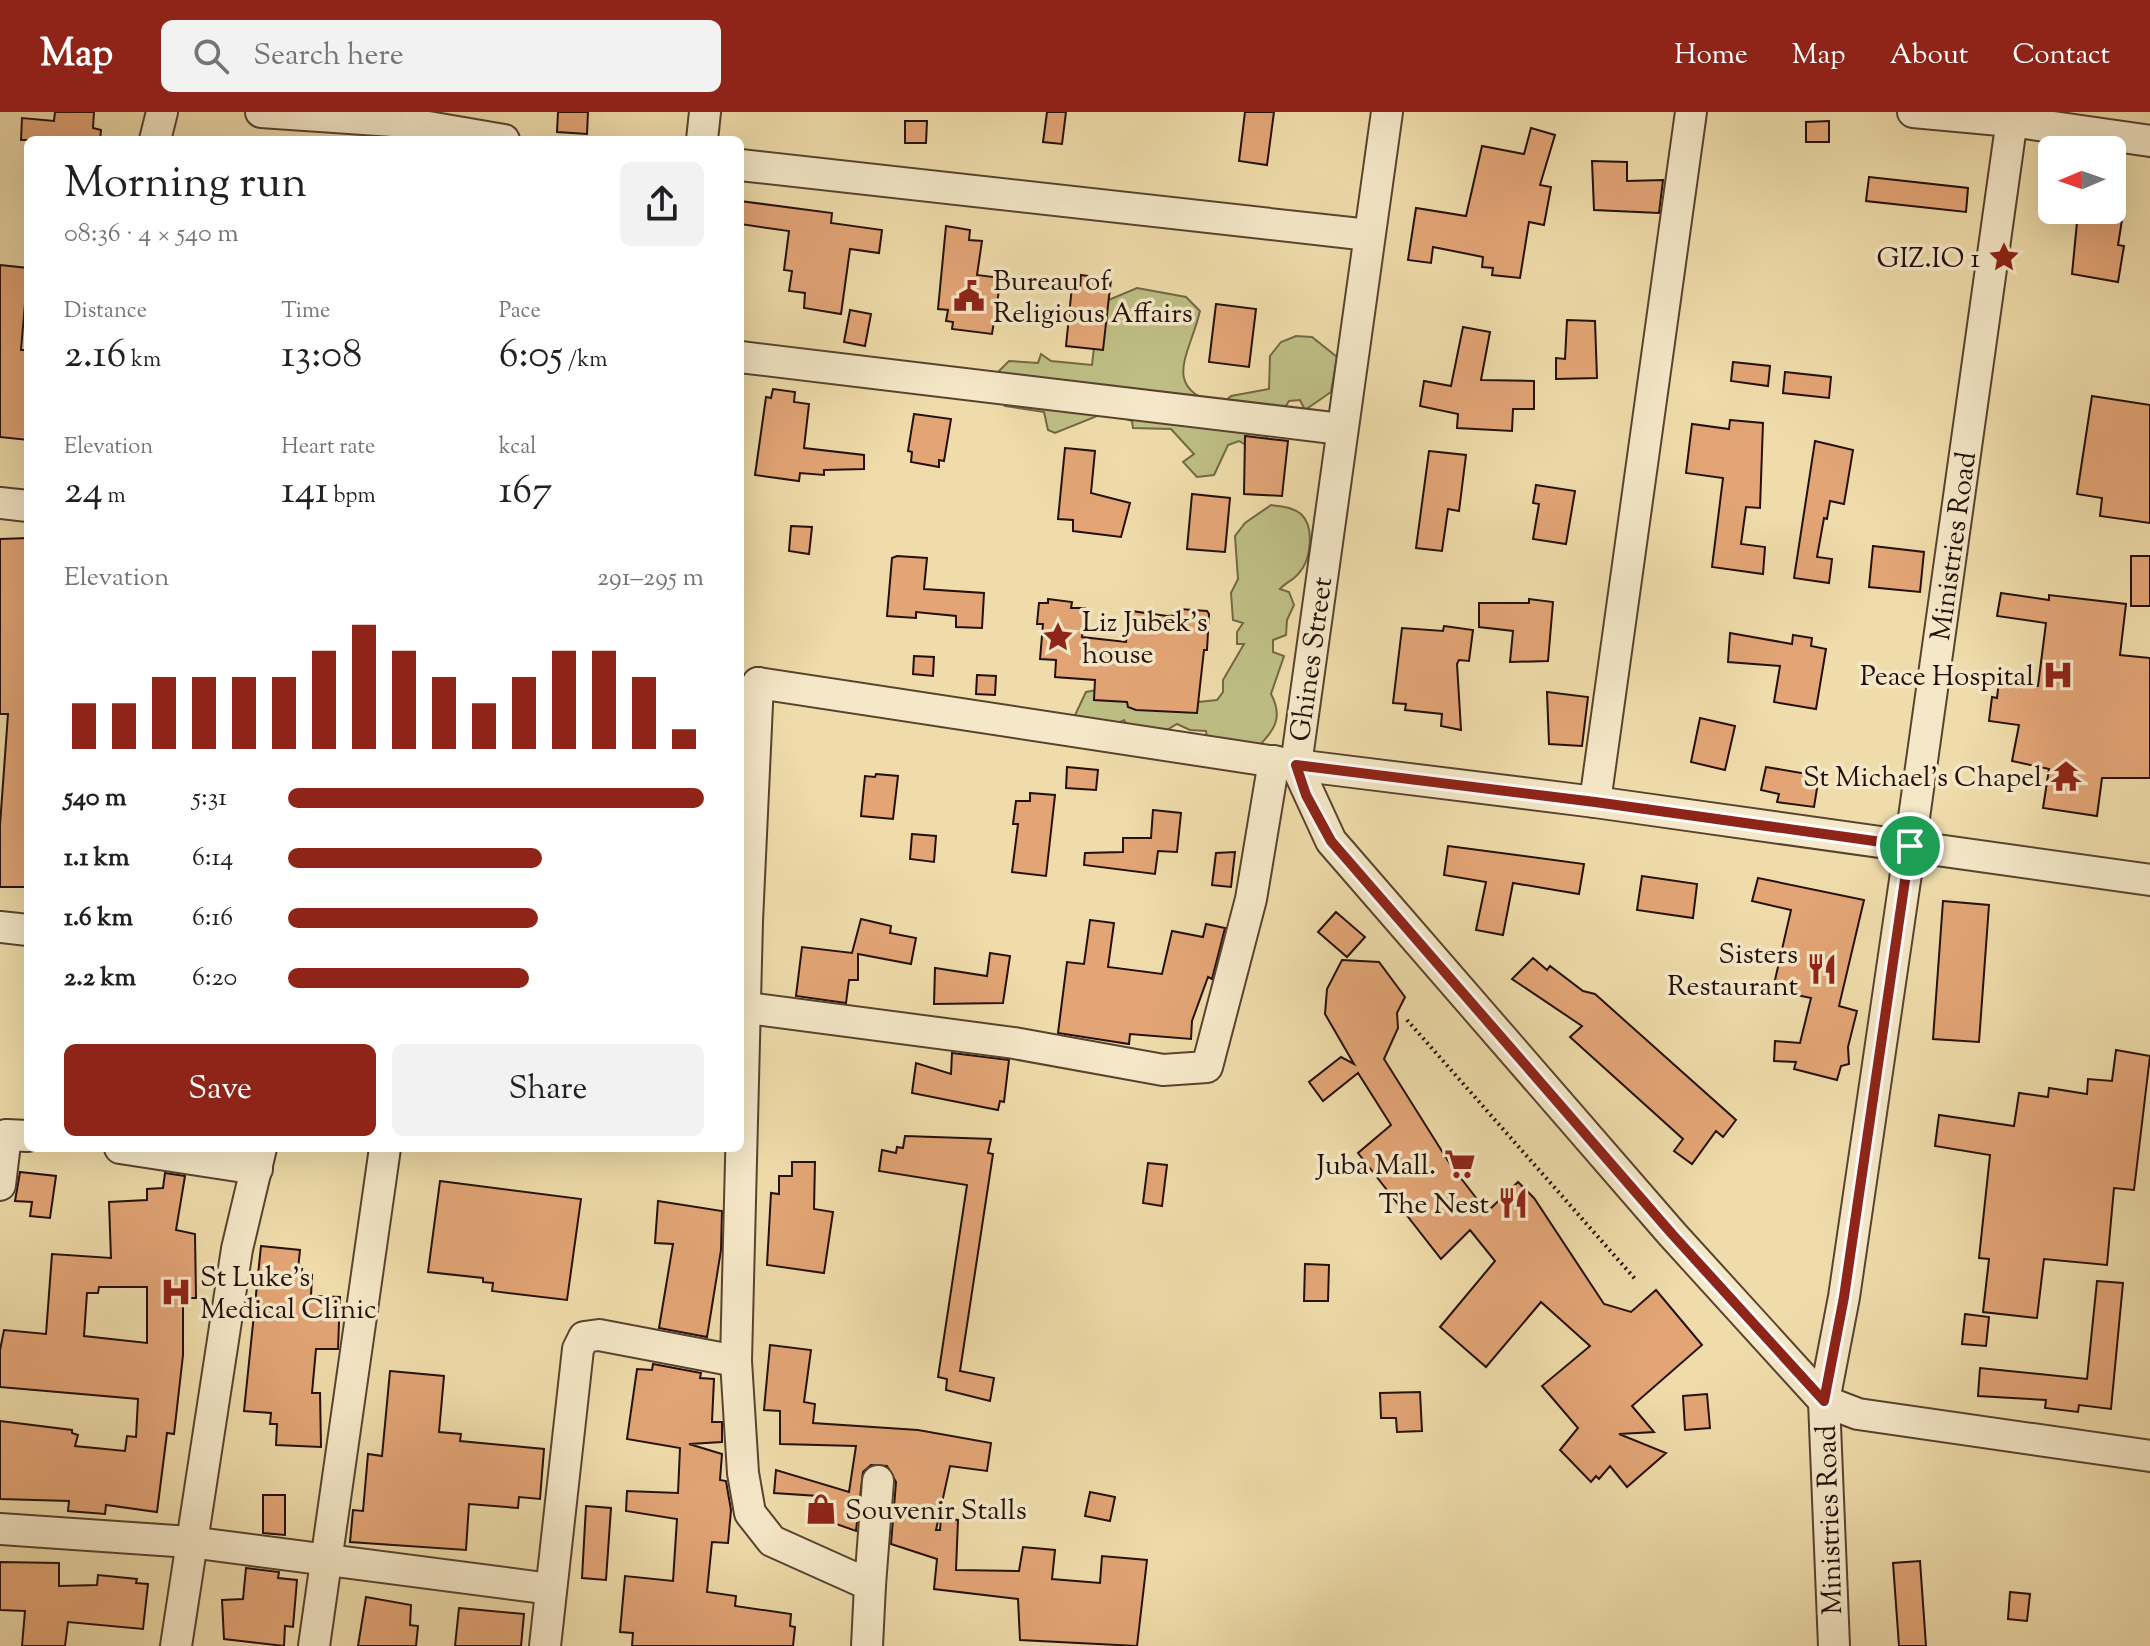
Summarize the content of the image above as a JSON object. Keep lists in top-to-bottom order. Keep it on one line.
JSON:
{"streets":{"street":["Ministries Road","Ghines Street"]},"crossings":[["Ministries Road","Ghines Street"]],"places":{"place":["GIZ.IO 1","Liz Jubek's house"],"public building":["Bureau of Religious Affairs"],"hospital":["Peace Hospital","St Luke's Medical Clinic"],"temple":["St Michael's Chapel"],"restaurant":["Sisters Restaurant","The Nest"],"supermarket":["Juba Mall."],"shop":["Souvenir Stalls"]},"north":"left","page":{"header":"Map","search":"Search here","nav":["Home","Map","About","Contact"],"heading":["Morning run","08:36 · 4 × 540 m"],"stats":[["Distance","2.16 km"],["Time","13:08"],["Pace","6:05 /km"],["Elevation","24 m"],["Heart rate","141 bpm"],["kcal","167"]],"chart":["Elevation","291–295 m"],"list":[{"name":"540 m","note":"5:31"},{"name":"1.1 km","note":"6:14"},{"name":"1.6 km","note":"6:16"},{"name":"2.2 km","note":"6:20"}],"buttons":["Save","Share"]}}
